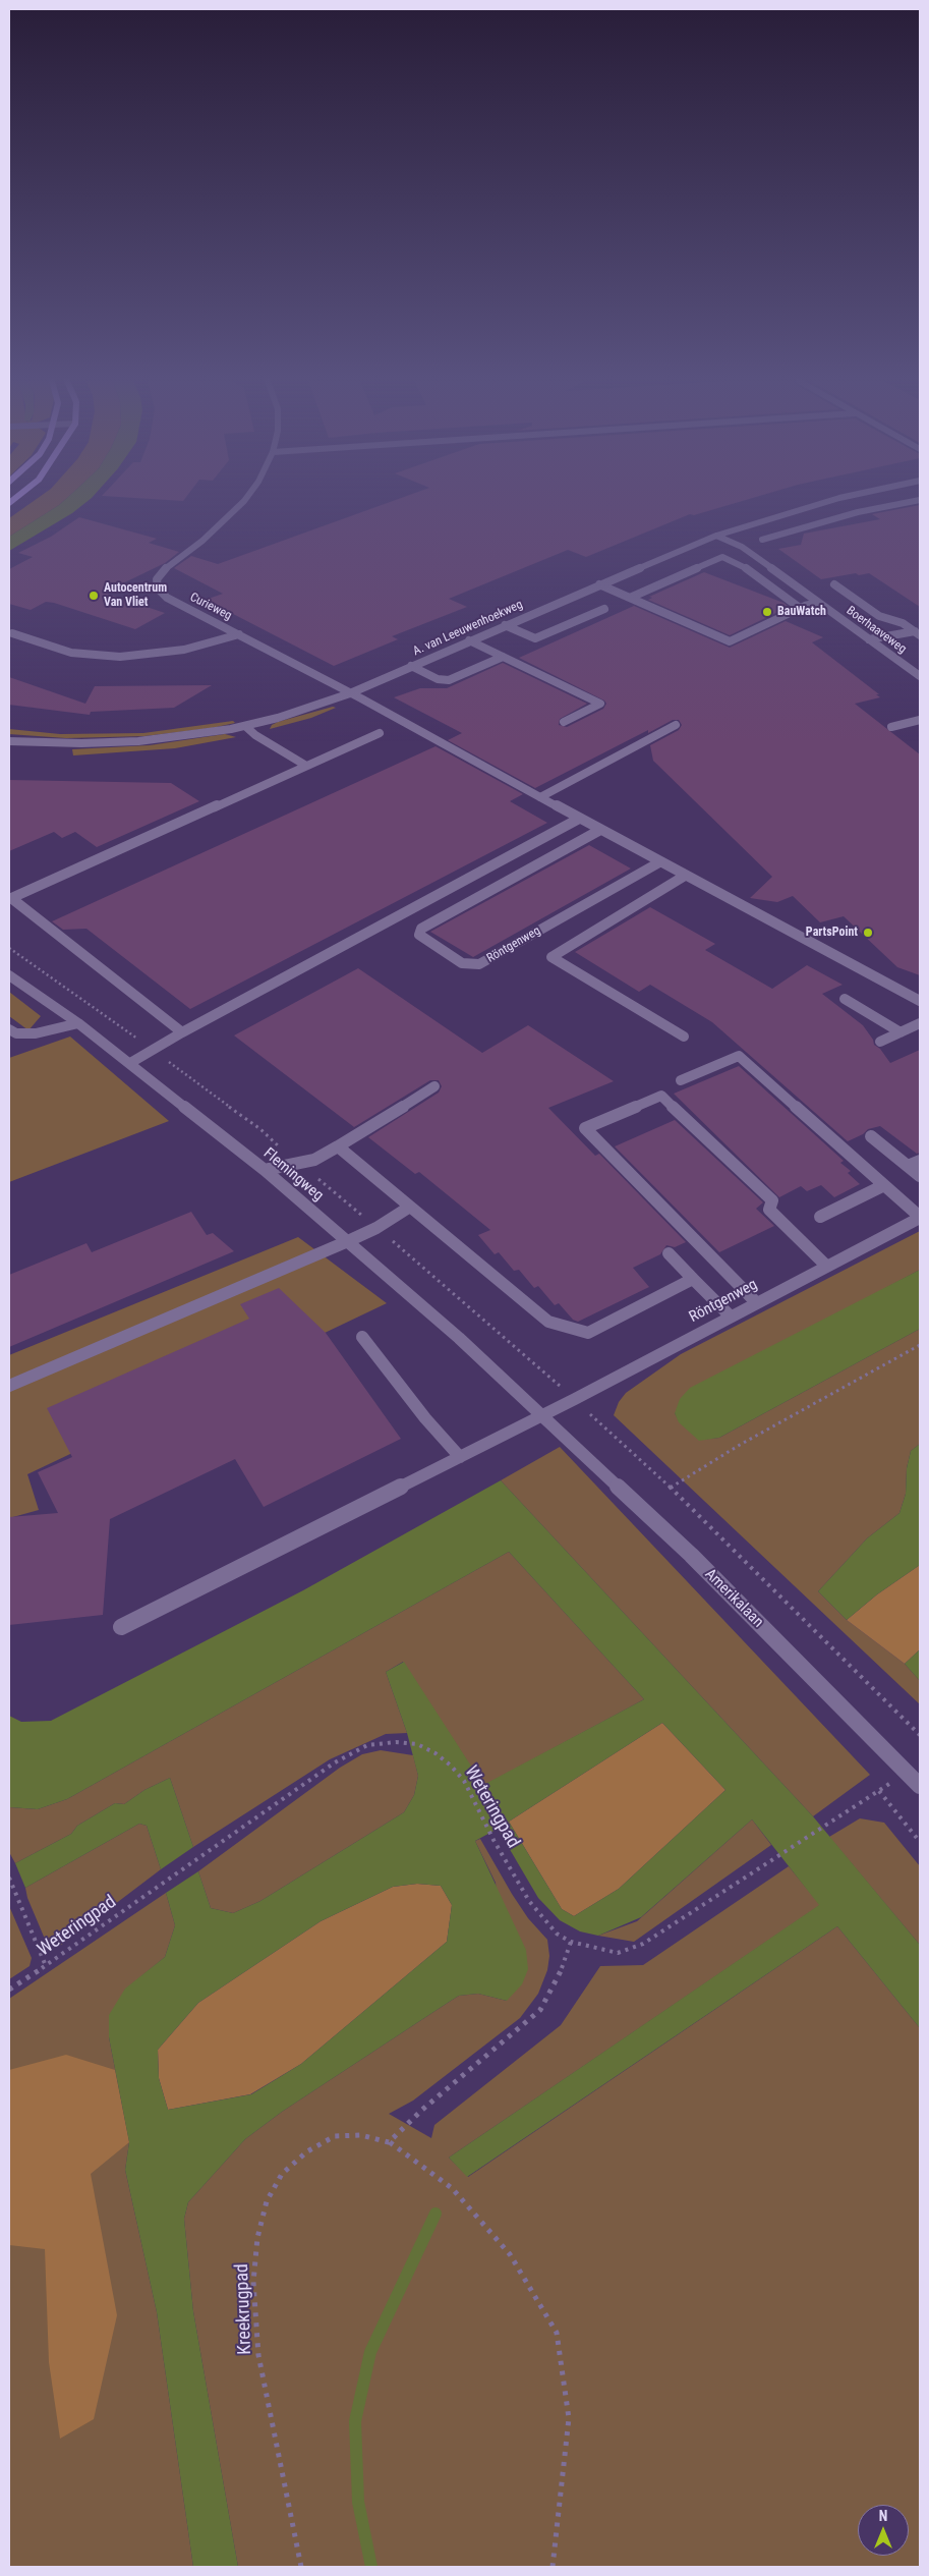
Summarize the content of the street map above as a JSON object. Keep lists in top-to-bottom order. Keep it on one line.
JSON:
{"streets":{"street":["Curieweg","A. van Leeuwenhoekweg","Boerhaaveweg","Röntgenweg","Flemingweg","Amerikalaan"],"path":["Weteringpad","Kreekrugpad"]},"crossings":[["Curieweg","A. van Leeuwenhoekweg"],["A. van Leeuwenhoekweg","Boerhaaveweg"],["Röntgenweg","Flemingweg"],["Röntgenweg","Amerikalaan"],["Flemingweg","Amerikalaan"],["Amerikalaan","Weteringpad"]],"places":["Autocentrum Van Vliet","BauWatch","PartsPoint"],"north":"top"}
